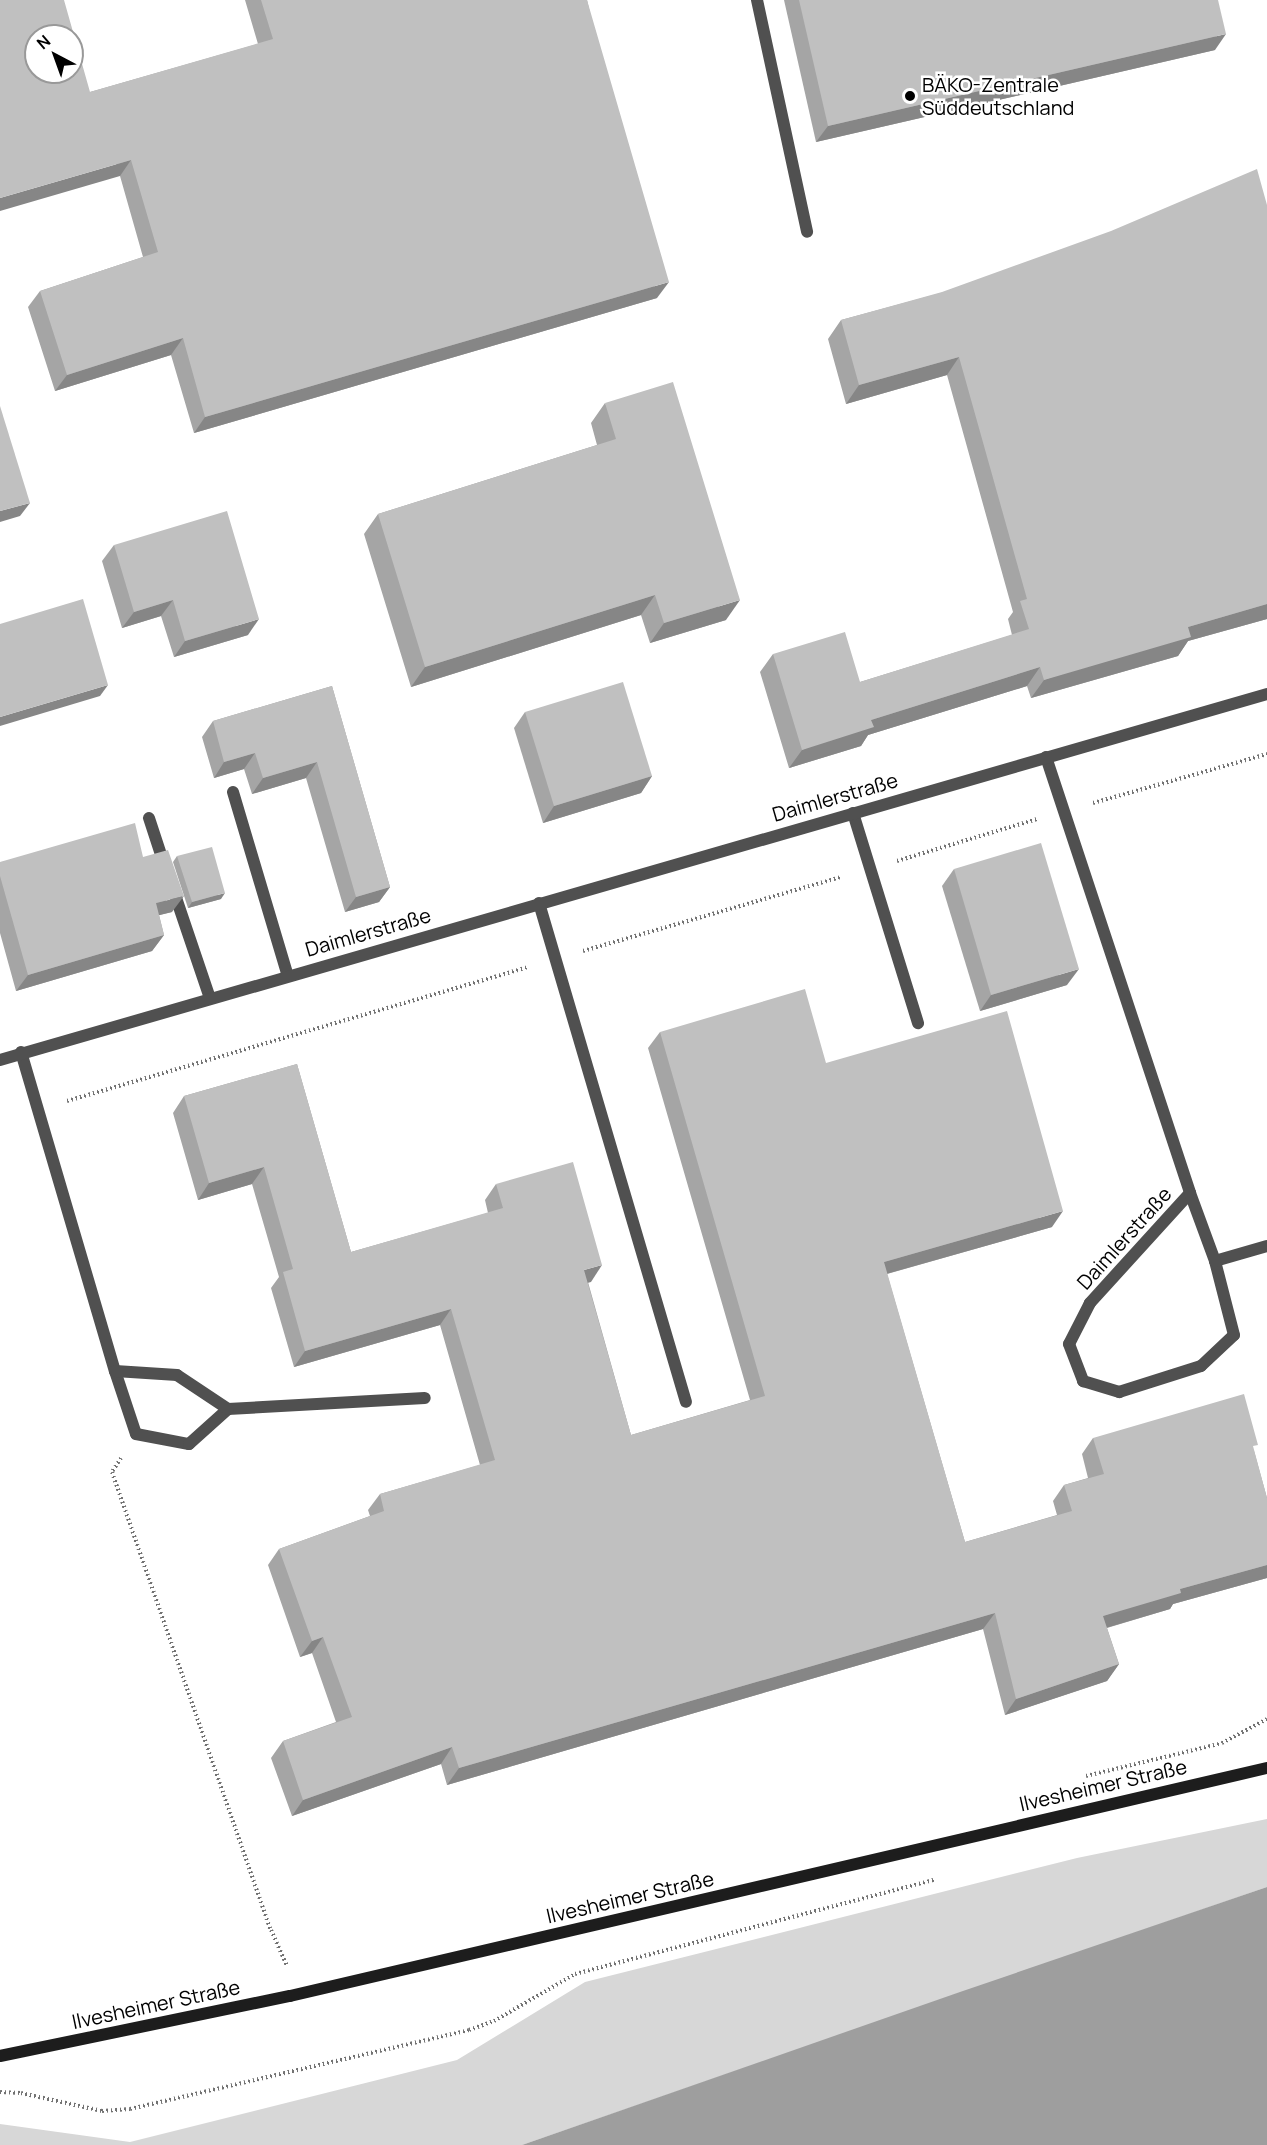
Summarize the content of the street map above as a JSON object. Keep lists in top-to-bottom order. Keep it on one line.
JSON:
{"streets":{"main road":["Ilvesheimer Straße"],"street":["Daimlerstraße"]},"places":["BÄKO-Zentrale Süddeutschland"],"north":"top left"}
